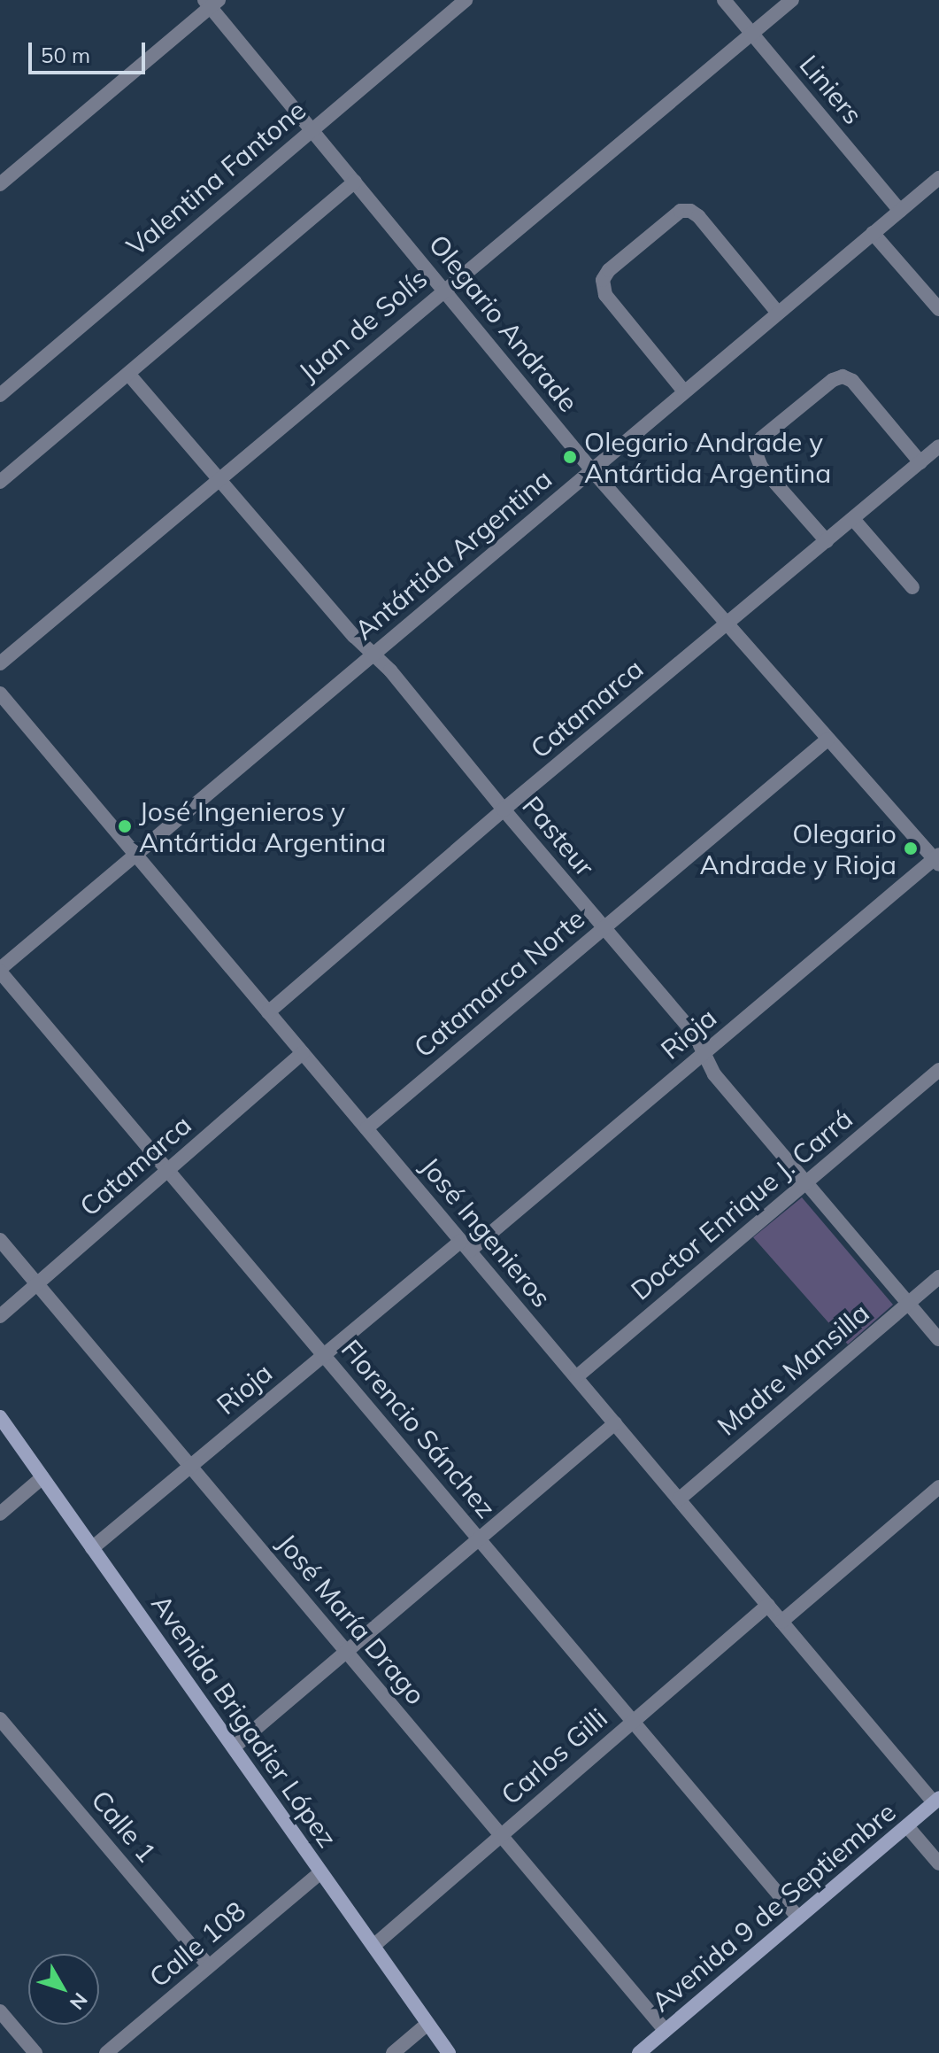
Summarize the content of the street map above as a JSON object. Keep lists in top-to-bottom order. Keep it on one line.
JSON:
{"streets":{"street":["Liniers","Valentina Fantone","Olegario Andrade","Juan de Solís","Antártida Argentina","Catamarca","Pasteur","Catamarca Norte","Rioja","Doctor Enrique J. Carrá","José Ingenieros","Madre Mansilla","Florencio Sánchez","José María Drago","Avenida Brigadier López","Carlos Gilli","Calle 1","Avenida 9 de Septiembre","Calle 108"]},"crossings":[["Liniers","Juan de Solís"],["Liniers","Antártida Argentina"],["Valentina Fantone","Olegario Andrade"],["Olegario Andrade","Juan de Solís"],["Olegario Andrade","Antártida Argentina"],["Olegario Andrade","Catamarca"],["Olegario Andrade","Catamarca Norte"],["Olegario Andrade","Rioja"],["Juan de Solís","Pasteur"],["Antártida Argentina","Pasteur"],["Antártida Argentina","José Ingenieros"],["Antártida Argentina","Florencio Sánchez"],["Catamarca","Pasteur"],["Catamarca","José Ingenieros"],["Catamarca","Florencio Sánchez"],["Catamarca","José María Drago"],["Pasteur","Catamarca Norte"],["Pasteur","Rioja"],["Pasteur","Doctor Enrique J. Carrá"],["Pasteur","Madre Mansilla"],["Catamarca Norte","José Ingenieros"],["Rioja","José Ingenieros"],["Rioja","Florencio Sánchez"],["Rioja","José María Drago"],["Rioja","Avenida Brigadier López"],["Doctor Enrique J. Carrá","José Ingenieros"],["José Ingenieros","Madre Mansilla"],["José Ingenieros","Carlos Gilli"],["José Ingenieros","Avenida 9 de Septiembre"],["Florencio Sánchez","Carlos Gilli"],["Florencio Sánchez","Avenida 9 de Septiembre"],["José María Drago","Carlos Gilli"],["José María Drago","Avenida 9 de Septiembre"],["Avenida Brigadier López","Carlos Gilli"],["Avenida Brigadier López","Calle 108"],["Calle 1","Calle 108"]],"places":["Olegario Andrade y Antártida Argentina","José Ingenieros y Antártida Argentina","Olegario Andrade y Rioja"],"scale_bar":"50 m","north":"bottom right"}
